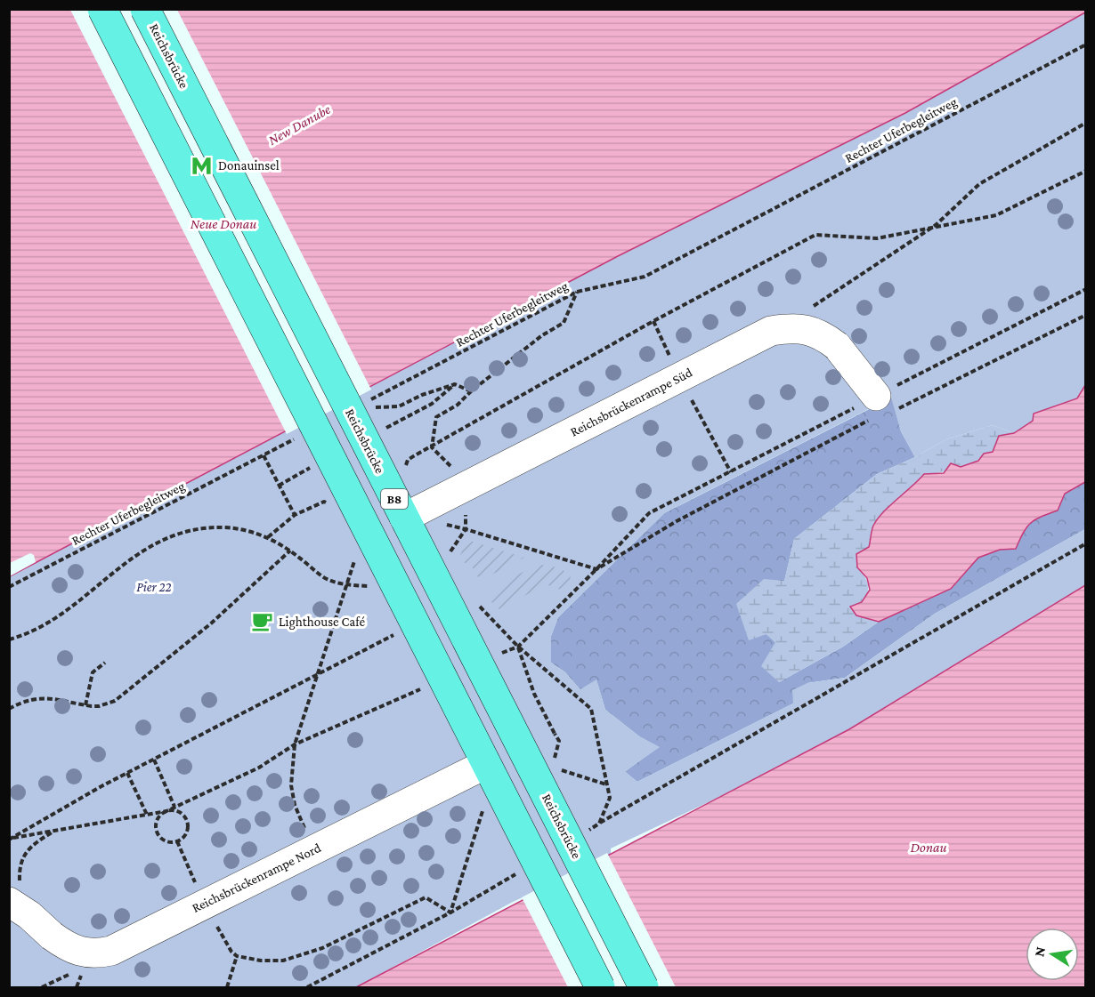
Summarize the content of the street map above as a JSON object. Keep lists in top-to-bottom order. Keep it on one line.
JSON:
{"streets":{"main road":["Reichsbrücke","B8"],"lane":["Reichsbrückenrampe Süd","Reichsbrückenrampe Nord"],"path":["Rechter Uferbegleitweg"]},"crossings":[["Reichsbrücke","Reichsbrückenrampe Süd"]],"water":["New Danube","Neue Donau","Donau"],"parks":["Pier 22"],"places":{"metro station":["Donauinsel"],"cafe":["Lighthouse Café"]},"north":"left"}
